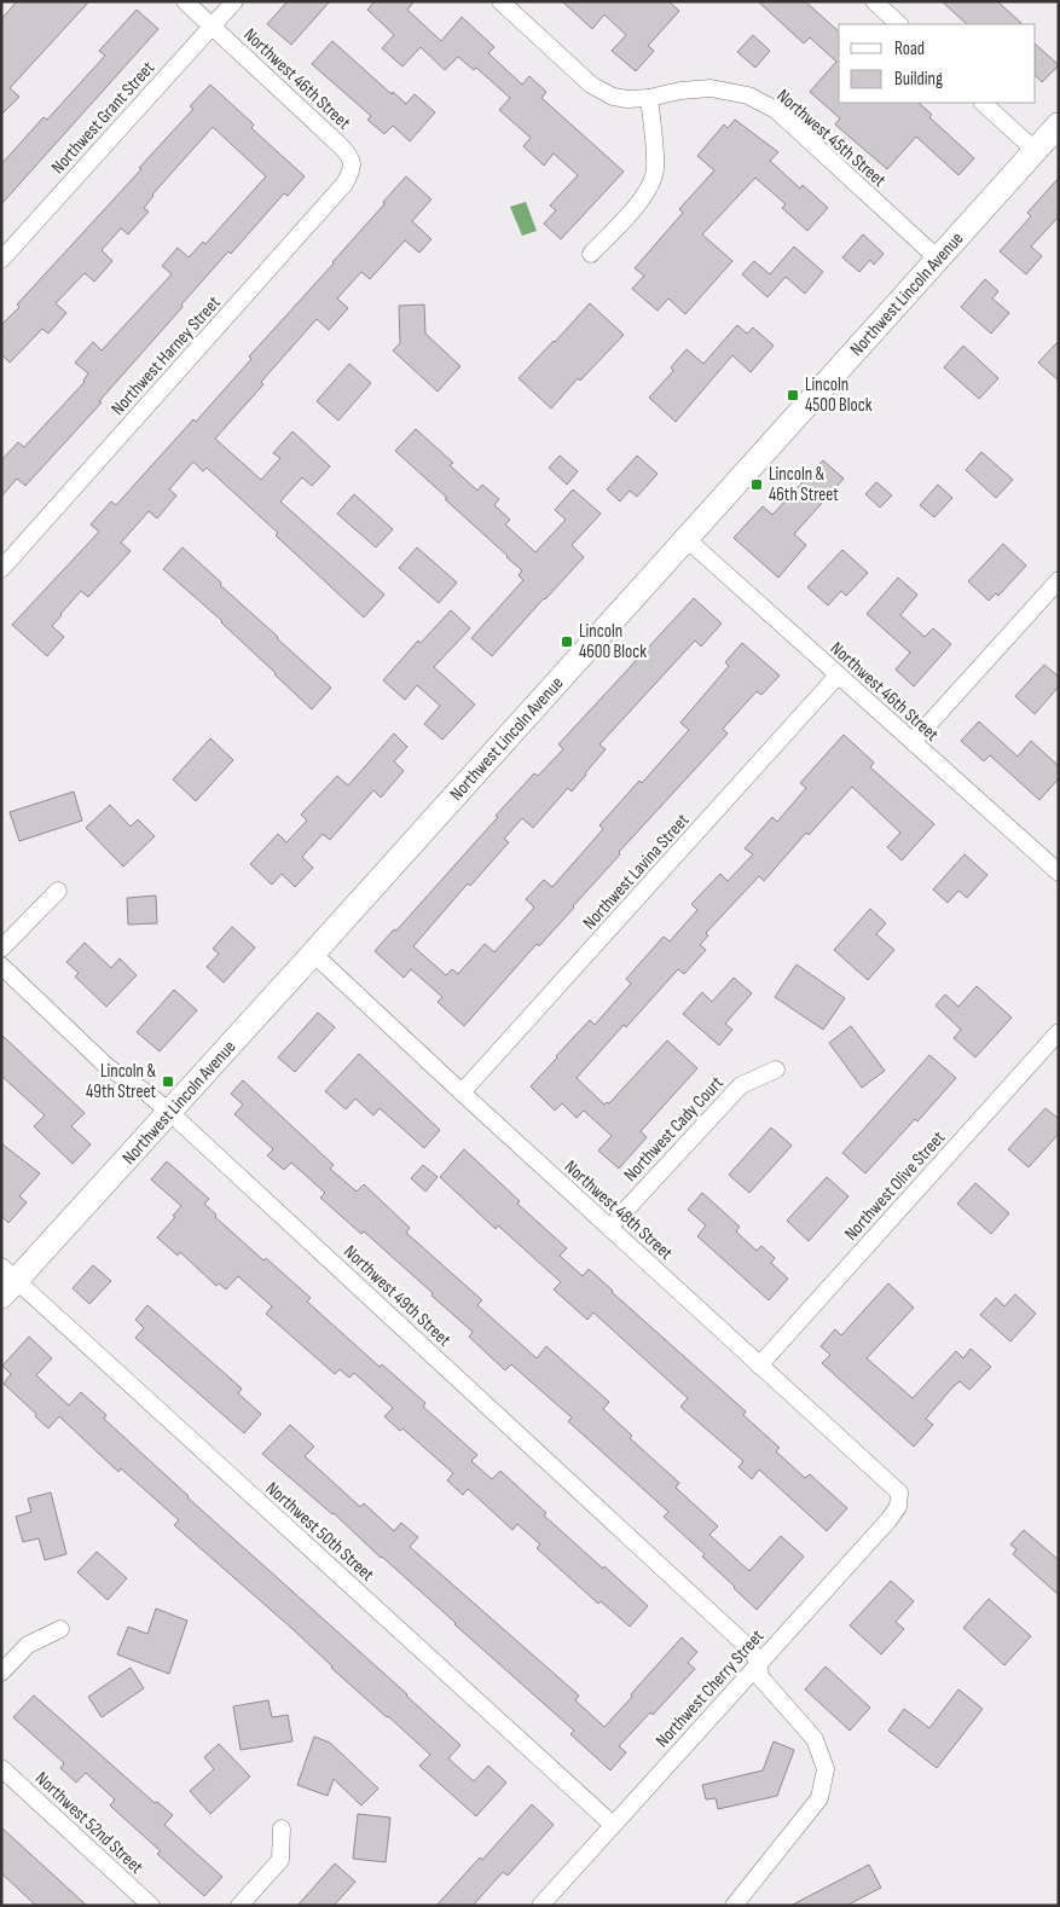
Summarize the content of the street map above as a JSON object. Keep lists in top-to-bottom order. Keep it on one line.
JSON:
{"streets":{"street":["Northwest 46th Street","Northwest Grant Street","Northwest 45th Street","Northwest Lincoln Avenue","Northwest Harney Street","Northwest Lavina Street","Northwest Cady Court","Northwest Olive Street","Northwest 48th Street","Northwest 49th Street","Northwest 50th Street","Northwest Cherry Street","Northwest 52nd Street"]},"crossings":[["Northwest 46th Street","Northwest Grant Street"],["Northwest 46th Street","Northwest Lincoln Avenue"],["Northwest 46th Street","Northwest Harney Street"],["Northwest 46th Street","Northwest Lavina Street"],["Northwest 45th Street","Northwest Lincoln Avenue"],["Northwest Lincoln Avenue","Northwest 48th Street"],["Northwest Lincoln Avenue","Northwest 49th Street"],["Northwest Lincoln Avenue","Northwest 50th Street"],["Northwest Lavina Street","Northwest 48th Street"],["Northwest Cady Court","Northwest 48th Street"],["Northwest Olive Street","Northwest 48th Street"],["Northwest 48th Street","Northwest Cherry Street"],["Northwest 49th Street","Northwest Cherry Street"],["Northwest 50th Street","Northwest Cherry Street"]],"places":{"transit":["Lincoln 4500 Block","Lincoln & 46th Street","Lincoln 4600 Block","Lincoln & 49th Street"]},"legend":["Road","Building"]}
